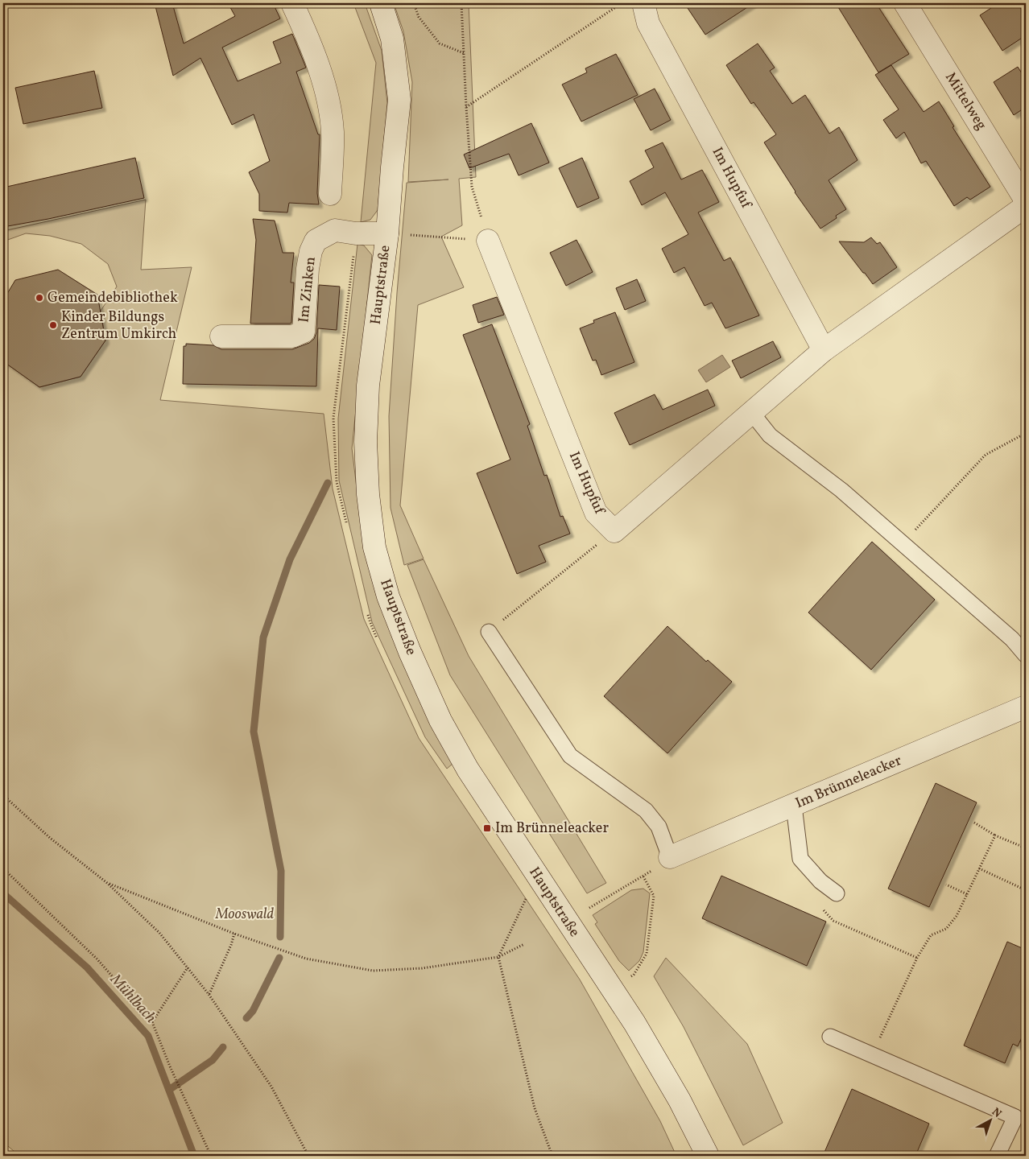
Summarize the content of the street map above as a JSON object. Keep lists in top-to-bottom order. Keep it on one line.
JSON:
{"streets":{"street":["Mittelweg","Im Hupfuf","Hauptstraße","Im Zinken","Im Brünneleacker"]},"crossings":[["Hauptstraße","Im Zinken"]],"water":["Mühlbach"],"parks":["Mooswald"],"places":{"other":["Gemeindebibliothek","Kinder Bildungs Zentrum Umkirch"],"transit":["Im Brünneleacker"]},"north":"top right"}
